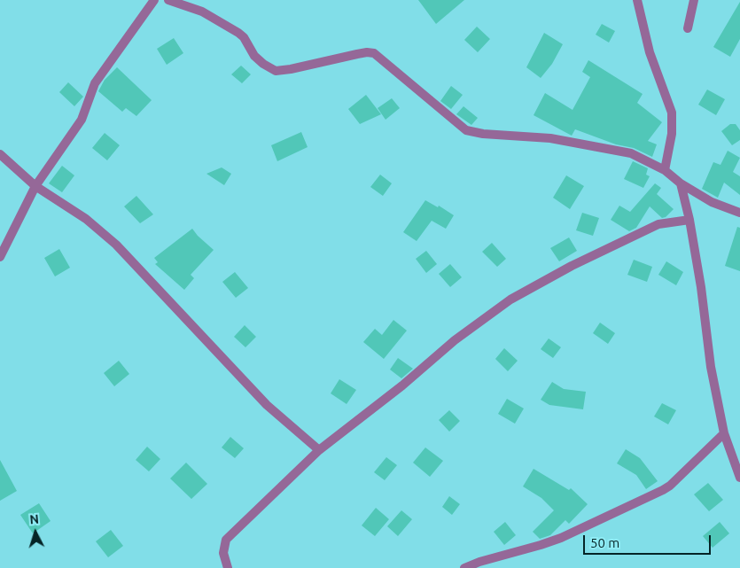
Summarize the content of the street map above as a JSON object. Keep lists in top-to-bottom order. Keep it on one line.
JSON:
{"scale_bar":"50 m","north":"top"}
